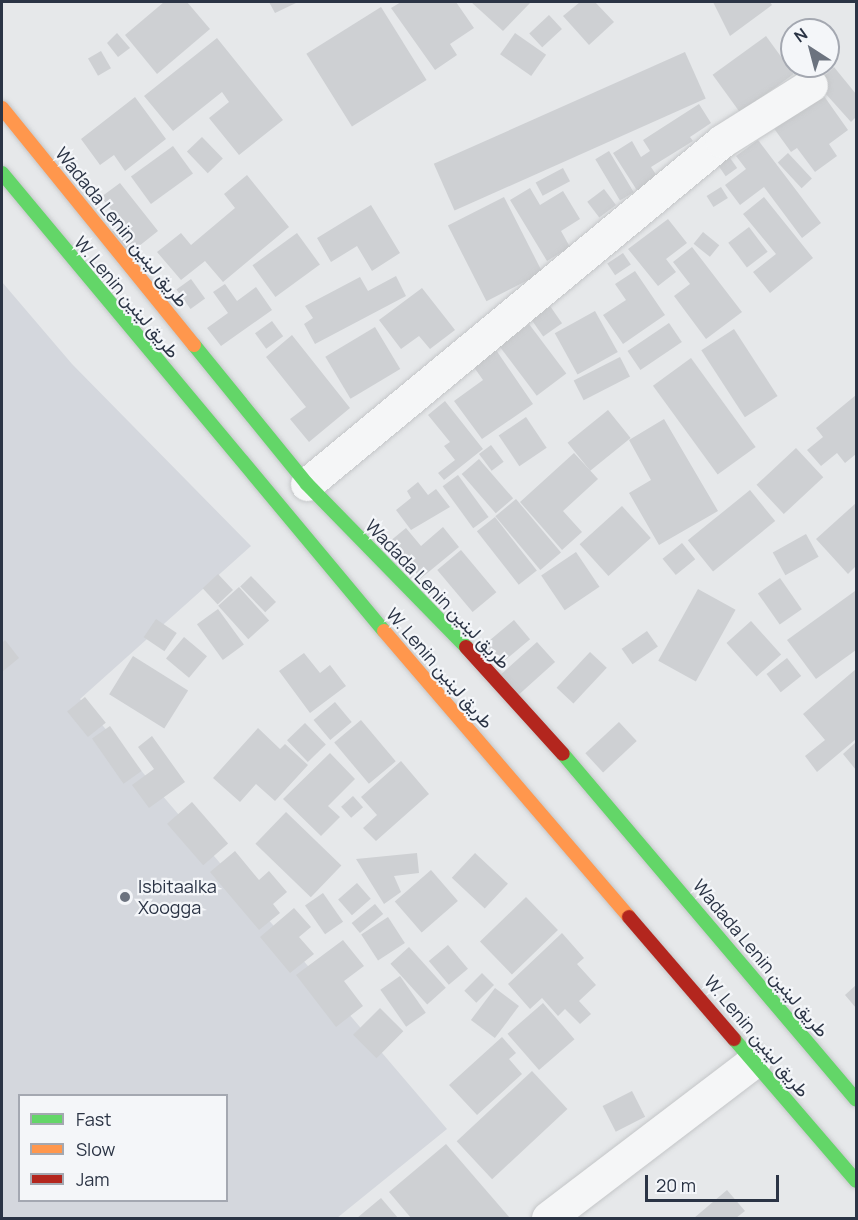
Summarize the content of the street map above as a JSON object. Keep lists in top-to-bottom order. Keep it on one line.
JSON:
{"streets":{"main road":["Wadada Lenin طريق لينين","W. Lenin طريق لينين"]},"places":["Isbitaalka Xoogga"],"legend":["Fast","Slow","Jam"],"scale_bar":"20 m","north":"top left"}
